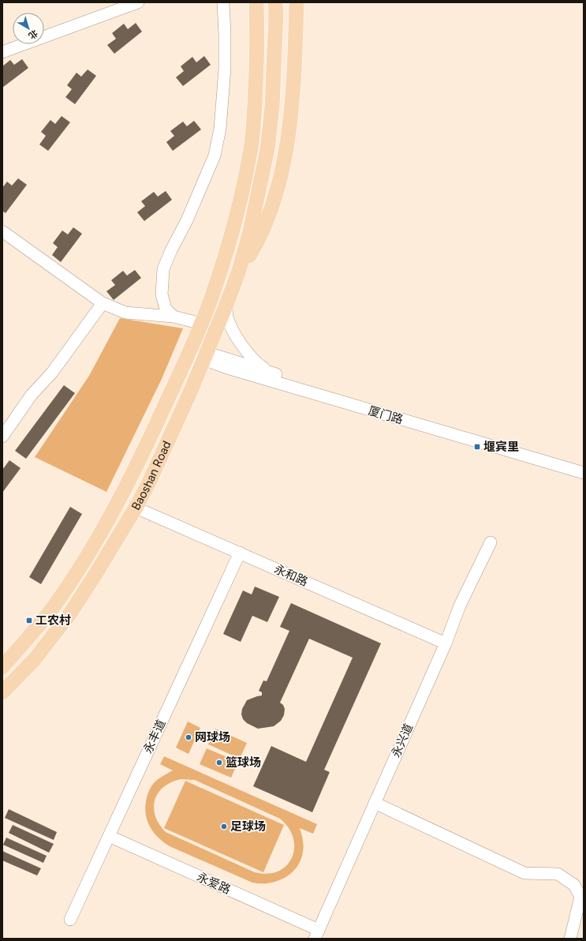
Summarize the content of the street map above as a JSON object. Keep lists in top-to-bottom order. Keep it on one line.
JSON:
{"streets":{"main road":["Baoshan Road"],"street":["厦门路","永和路","永丰道","永兴道","永爱路"]},"crossings":[["厦门路","Baoshan Road"],["Baoshan Road","永和路"],["永和路","永丰道"],["永和路","永兴道"],["永丰道","永爱路"],["永兴道","永爱路"]],"places":{"transit":["堰宾里","工农村"],"other":["网球场","篮球场","足球场"]},"north":"bottom right"}
